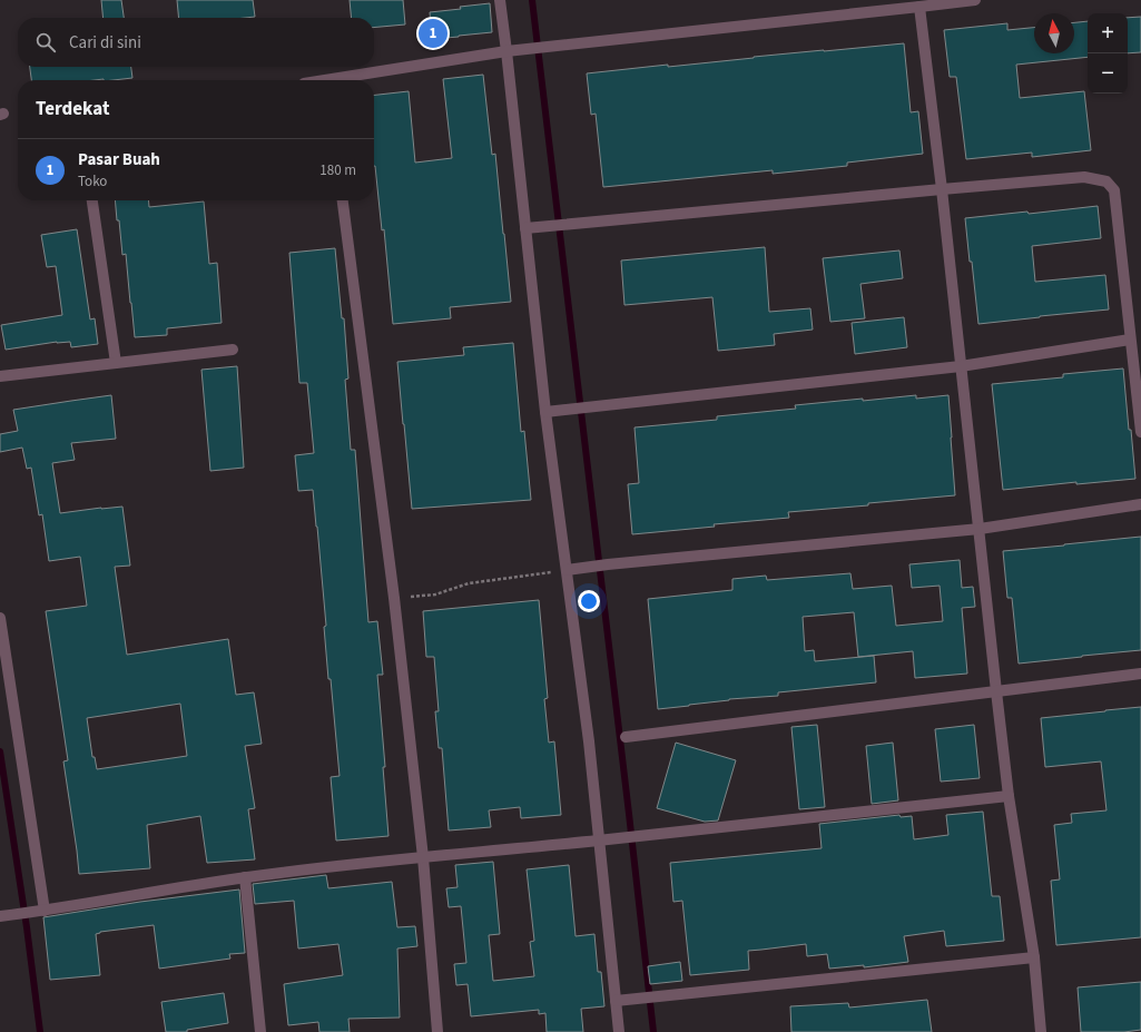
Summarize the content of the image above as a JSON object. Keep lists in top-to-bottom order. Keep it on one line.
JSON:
{"north":"top","page":{"map_buttons":["+","−"],"pins":"1","search":"Cari di sini","heading":"Terdekat","list":[{"mark":"1","name":"Pasar Buah","note":"Toko","value":"180 m"}]}}
